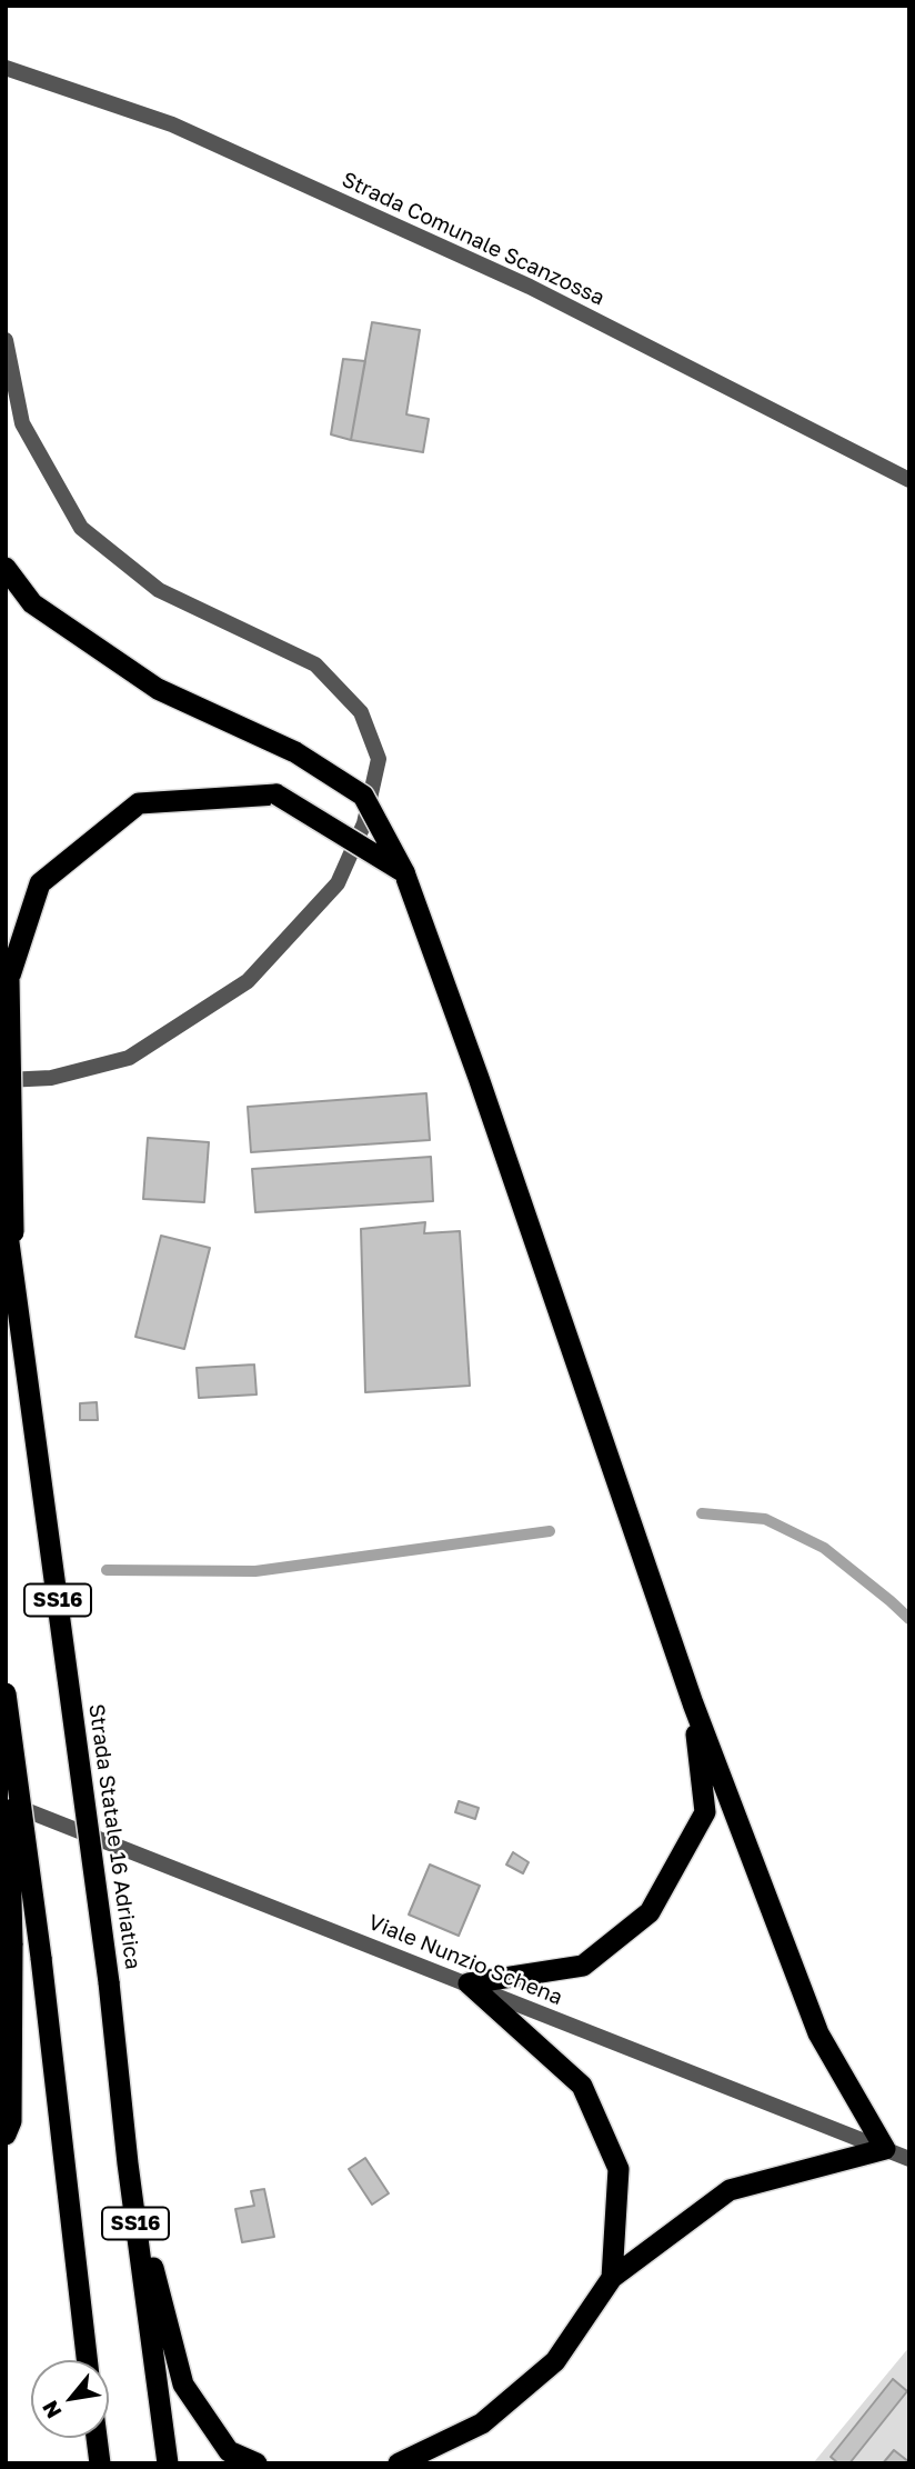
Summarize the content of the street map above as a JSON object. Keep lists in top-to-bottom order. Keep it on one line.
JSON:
{"streets":{"highway":["SS16","Strada Statale 16 Adriatica"],"street":["Strada Comunale Scanzossa","Viale Nunzio Schena"]},"north":"bottom left"}
